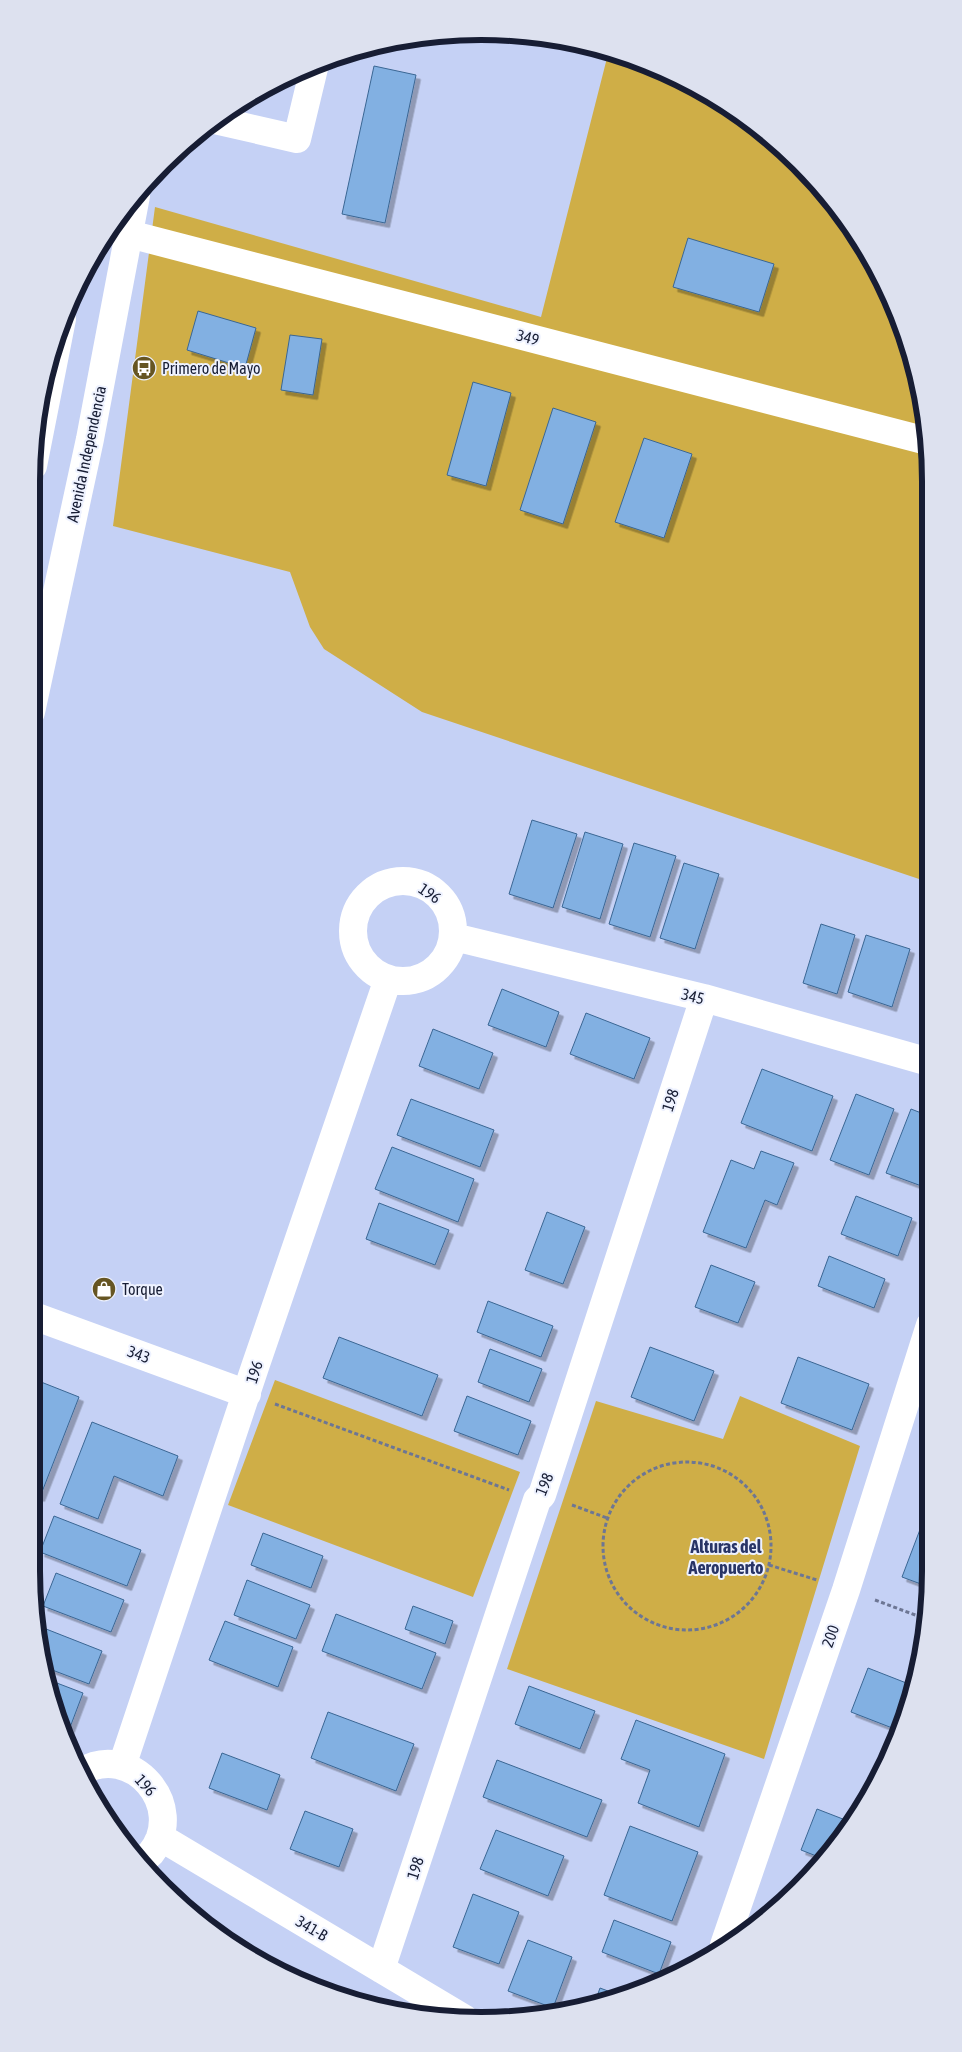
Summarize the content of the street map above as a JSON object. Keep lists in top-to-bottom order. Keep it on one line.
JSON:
{"streets":{"street":["349","Avenida Independencia","196","345","198","343","200","341-B"]},"crossings":[["349","Avenida Independencia"],["196","345"],["196","343"],["196","341-B"],["345","198"],["198","341-B"]],"districts":["Alturas del Aeropuerto"],"places":{"bus stop":["Primero de Mayo"],"shop":["Torque"]}}
